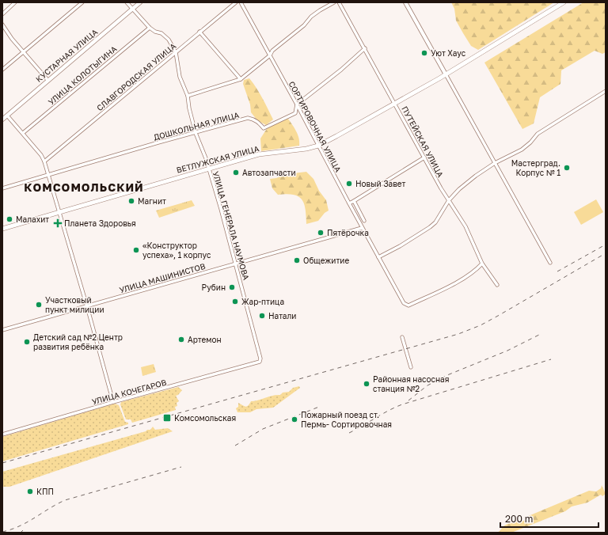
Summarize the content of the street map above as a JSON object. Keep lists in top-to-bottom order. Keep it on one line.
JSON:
{"streets":{"main road":["ВЕТЛУЖСКАЯ УЛИЦА"],"street":["КУСТАРНАЯ УЛИЦА","УЛИЦА КОЛОТЫГИНА","СЛАВГОРОДСКАЯ УЛИЦА","ДОШКОЛЬНАЯ УЛИЦА","СОРТИРОВОЧНАЯ УЛИЦА","ПУТЕЙСКАЯ УЛИЦА","УЛИЦА ГЕНЕРАЛА НАУМОВА","УЛИЦА МАШИНИСТОВ","УЛИЦА КОЧЕГАРОВ"]},"crossings":[["КУСТАРНАЯ УЛИЦА","УЛИЦА ГЕНЕРАЛА НАУМОВА"],["УЛИЦА КОЛОТЫГИНА","УЛИЦА ГЕНЕРАЛА НАУМОВА"],["СЛАВГОРОДСКАЯ УЛИЦА","УЛИЦА ГЕНЕРАЛА НАУМОВА"],["ДОШКОЛЬНАЯ УЛИЦА","СОРТИРОВОЧНАЯ УЛИЦА"],["ДОШКОЛЬНАЯ УЛИЦА","ПУТЕЙСКАЯ УЛИЦА"],["ДОШКОЛЬНАЯ УЛИЦА","УЛИЦА ГЕНЕРАЛА НАУМОВА"],["СОРТИРОВОЧНАЯ УЛИЦА","ПУТЕЙСКАЯ УЛИЦА"],["СОРТИРОВОЧНАЯ УЛИЦА","ВЕТЛУЖСКАЯ УЛИЦА"],["СОРТИРОВОЧНАЯ УЛИЦА","УЛИЦА МАШИНИСТОВ"],["ПУТЕЙСКАЯ УЛИЦА","ВЕТЛУЖСКАЯ УЛИЦА"],["ВЕТЛУЖСКАЯ УЛИЦА","УЛИЦА ГЕНЕРАЛА НАУМОВА"],["УЛИЦА ГЕНЕРАЛА НАУМОВА","УЛИЦА МАШИНИСТОВ"],["УЛИЦА ГЕНЕРАЛА НАУМОВА","УЛИЦА КОЧЕГАРОВ"]],"districts":["КОМСОМОЛЬСКИЙ"],"places":{"other":["Уют Хаус","Мастерград. Корпус № 1","Автозапчасти","Новый Завет","Магнит","Малахит","Пятёрочка","«Конструктор успеха», 1 корпус","Общежитие","Рубин","Жар-птица","Участковый пункт милиции","Натали","Артемон","Детский сад №2 Центр развития ребёнка","Районная насосная станция №2","Пожарный поезд ст. Пермь- Сортировочная","КПП"],"health":["Планета Здоровья"],"transit":["Комсомольская"]},"scale_bar":"200 m"}
